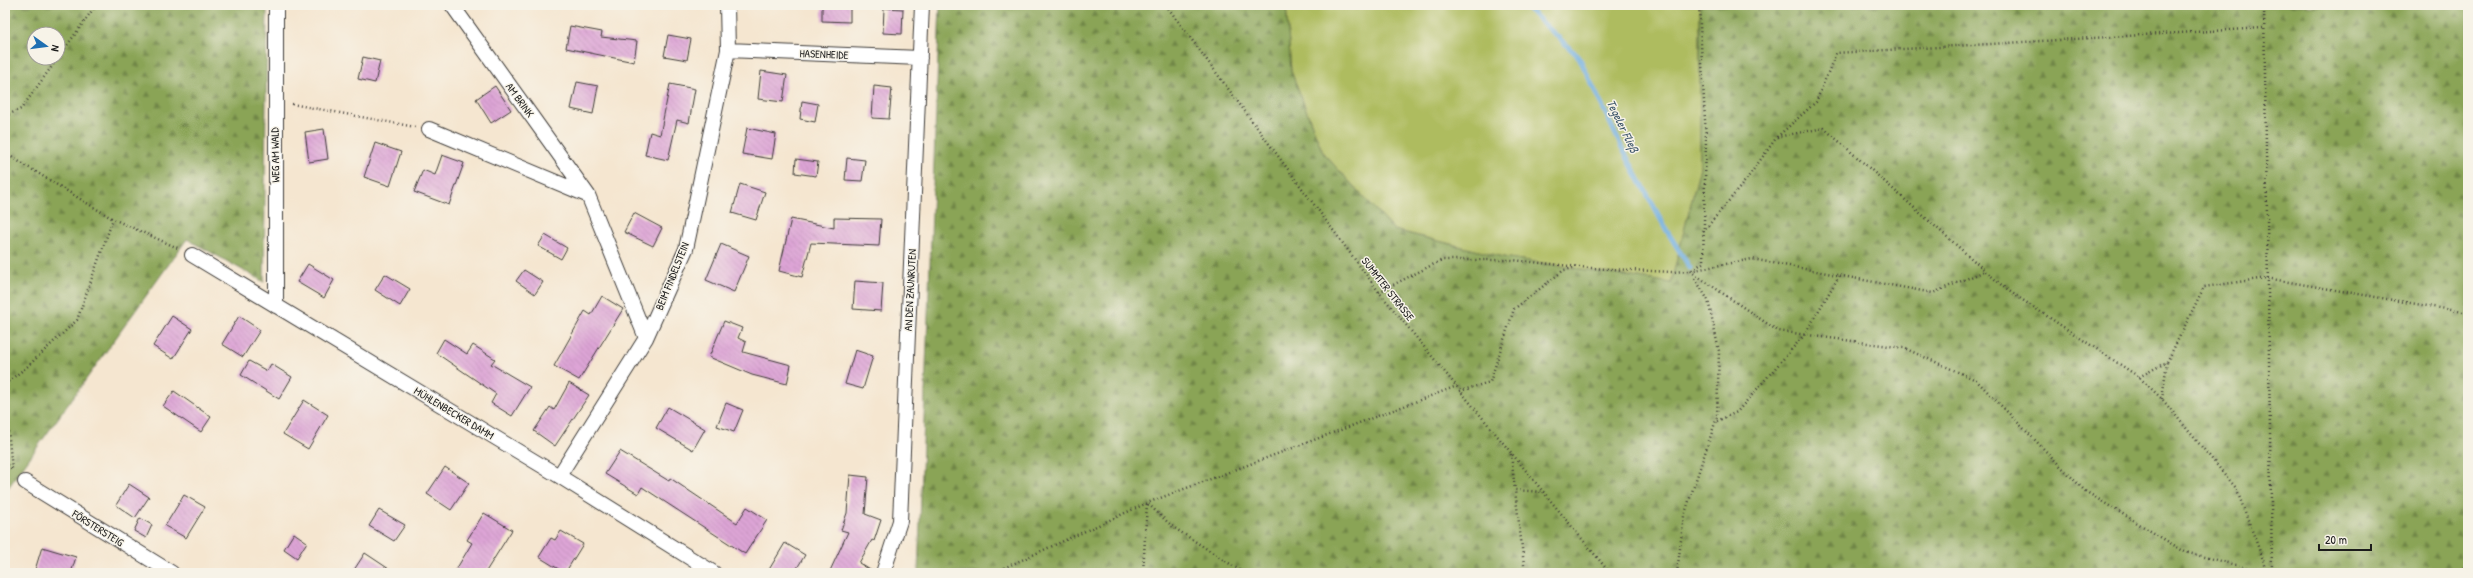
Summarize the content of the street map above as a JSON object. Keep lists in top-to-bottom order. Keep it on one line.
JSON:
{"streets":{"street":["HASENHEIDE","AM BRINK","WEG AM WALD","BEIM FINDELSTEIN","AN DEN ZAUNRUTEN","MÜHLENBECKER DAMM","FÖRSTERSTEIG"],"path":["SUMMTER STRASSE"]},"crossings":[["HASENHEIDE","BEIM FINDELSTEIN"],["HASENHEIDE","AN DEN ZAUNRUTEN"],["AM BRINK","BEIM FINDELSTEIN"],["WEG AM WALD","MÜHLENBECKER DAMM"],["BEIM FINDELSTEIN","MÜHLENBECKER DAMM"]],"water":["Tegeler Fließ"],"scale_bar":"20 m","north":"right"}
